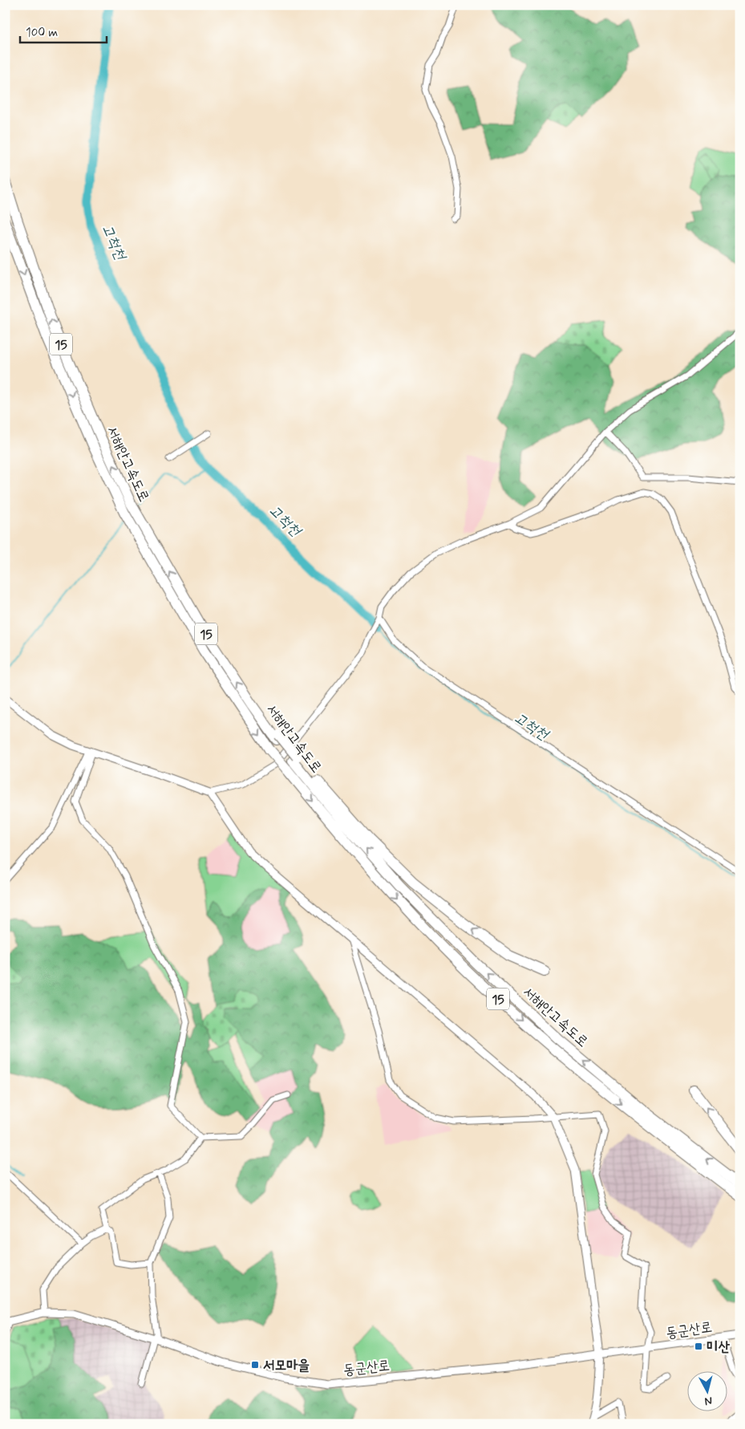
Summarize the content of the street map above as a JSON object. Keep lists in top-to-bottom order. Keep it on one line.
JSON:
{"streets":{"highway":["15","서해안고속도로"],"street":["동군산로"]},"water":["고척천"],"places":{"transit":["미산","서모마을"]},"scale_bar":"100 m","north":"bottom"}
